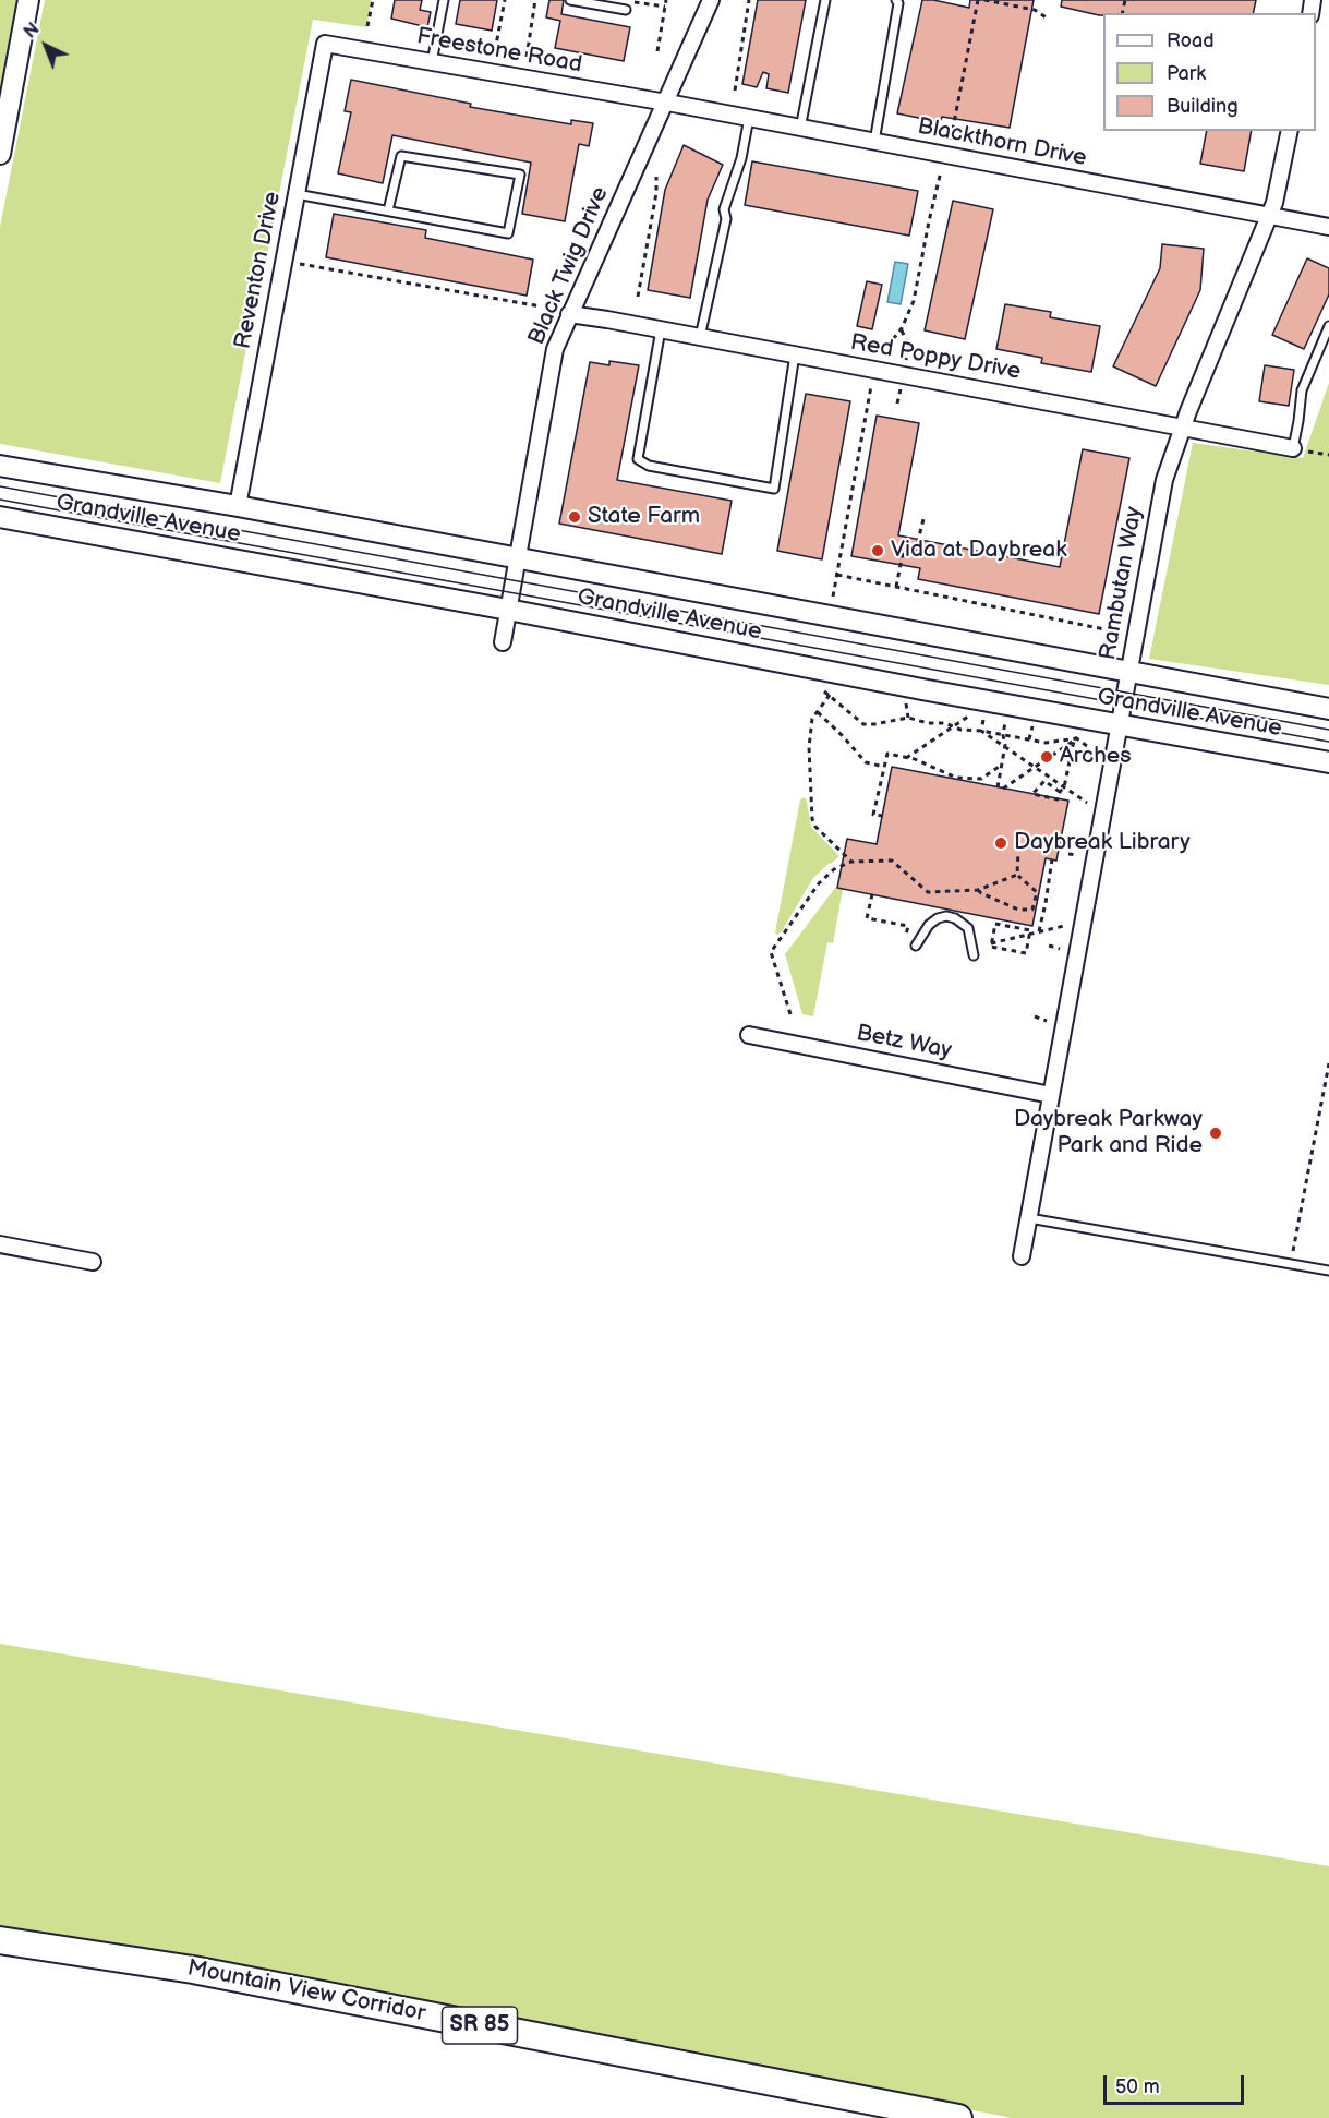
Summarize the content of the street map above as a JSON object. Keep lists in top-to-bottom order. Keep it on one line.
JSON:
{"streets":{"highway":["Mountain View Corridor","SR 85"],"street":["Freestone Road","Blackthorn Drive","Black Twig Drive","Reventon Drive","Red Poppy Drive","Grandville Avenue","Rambutan Way","Betz Way"]},"crossings":[["Freestone Road","Blackthorn Drive"],["Freestone Road","Black Twig Drive"],["Freestone Road","Reventon Drive"],["Blackthorn Drive","Black Twig Drive"],["Blackthorn Drive","Rambutan Way"],["Black Twig Drive","Red Poppy Drive"],["Black Twig Drive","Grandville Avenue"],["Reventon Drive","Grandville Avenue"],["Red Poppy Drive","Rambutan Way"],["Grandville Avenue","Rambutan Way"],["Rambutan Way","Betz Way"]],"places":["State Farm","Vida at Daybreak","Arches","Daybreak Library","Daybreak Parkway Park and Ride"],"legend":["Road","Park","Building"],"scale_bar":"50 m","north":"top left"}
